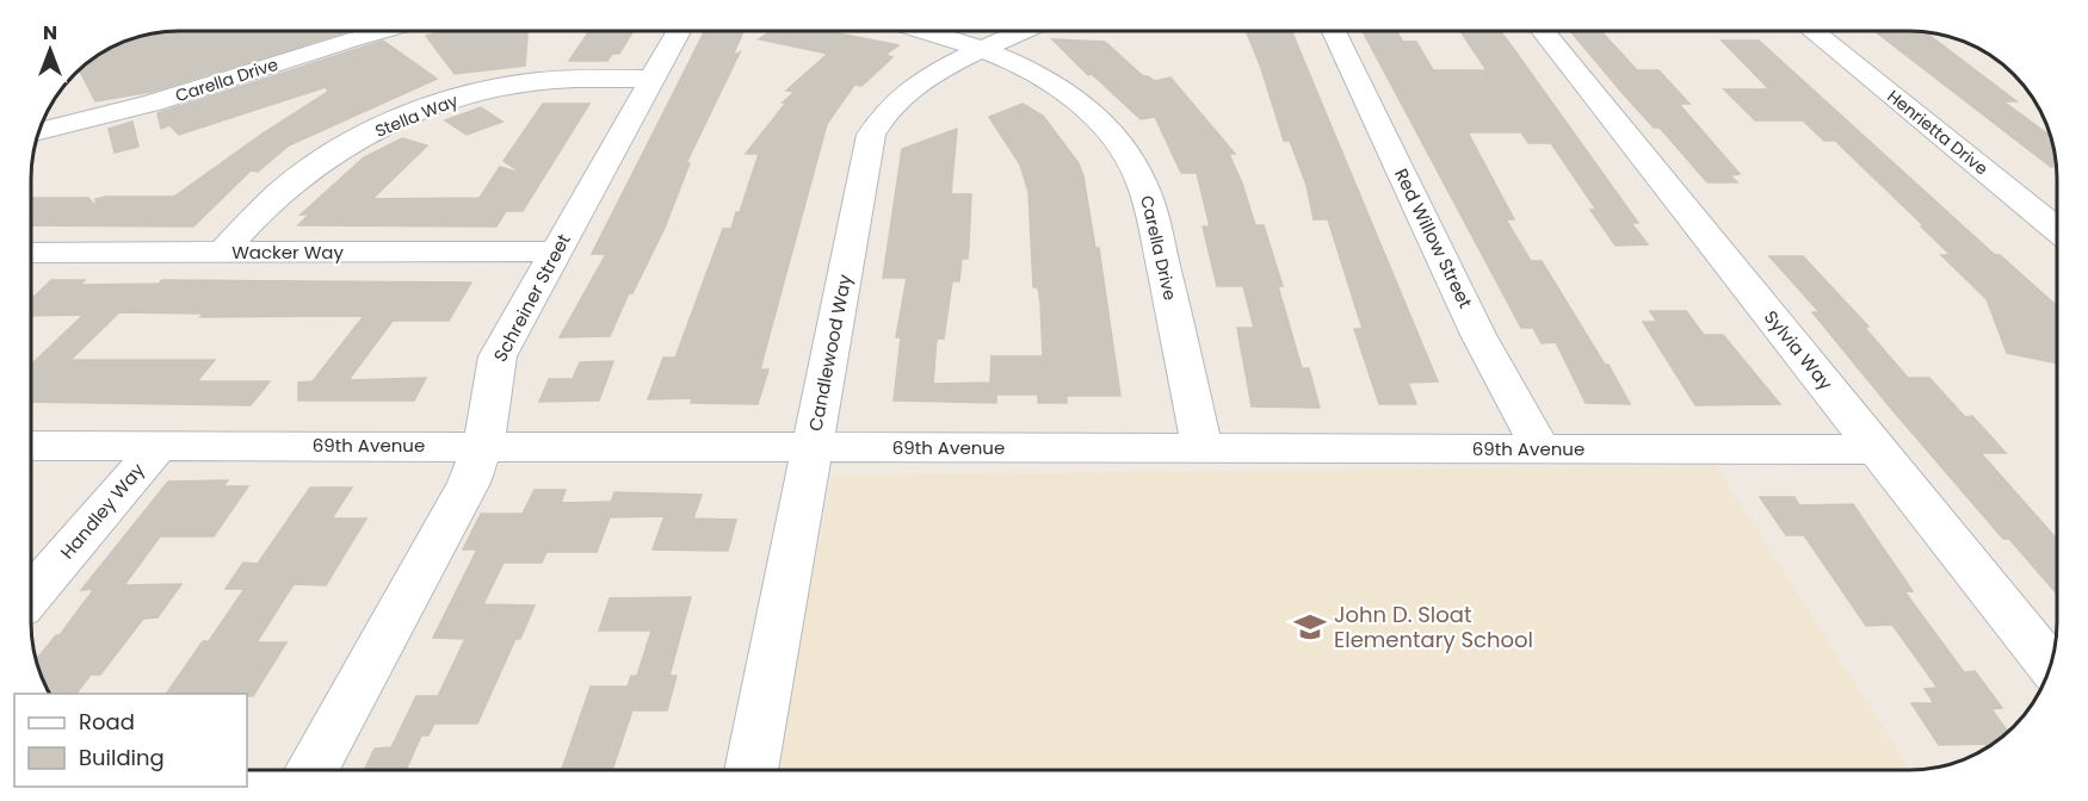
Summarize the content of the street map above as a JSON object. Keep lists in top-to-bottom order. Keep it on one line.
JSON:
{"streets":{"street":["Carella Drive","Stella Way","Henrietta Drive","Red Willow Street","Wacker Way","Schreiner Street","Sylvia Way","Candlewood Way","69th Avenue","Handley Way"]},"crossings":[["Carella Drive","Candlewood Way"],["Carella Drive","69th Avenue"],["Stella Way","Wacker Way"],["Stella Way","Schreiner Street"],["Red Willow Street","69th Avenue"],["Wacker Way","Schreiner Street"],["Schreiner Street","69th Avenue"],["Sylvia Way","69th Avenue"],["Candlewood Way","69th Avenue"],["69th Avenue","Handley Way"]],"places":{"school or university":["John D. Sloat Elementary School"]},"legend":["Road","Building"],"north":"top"}
